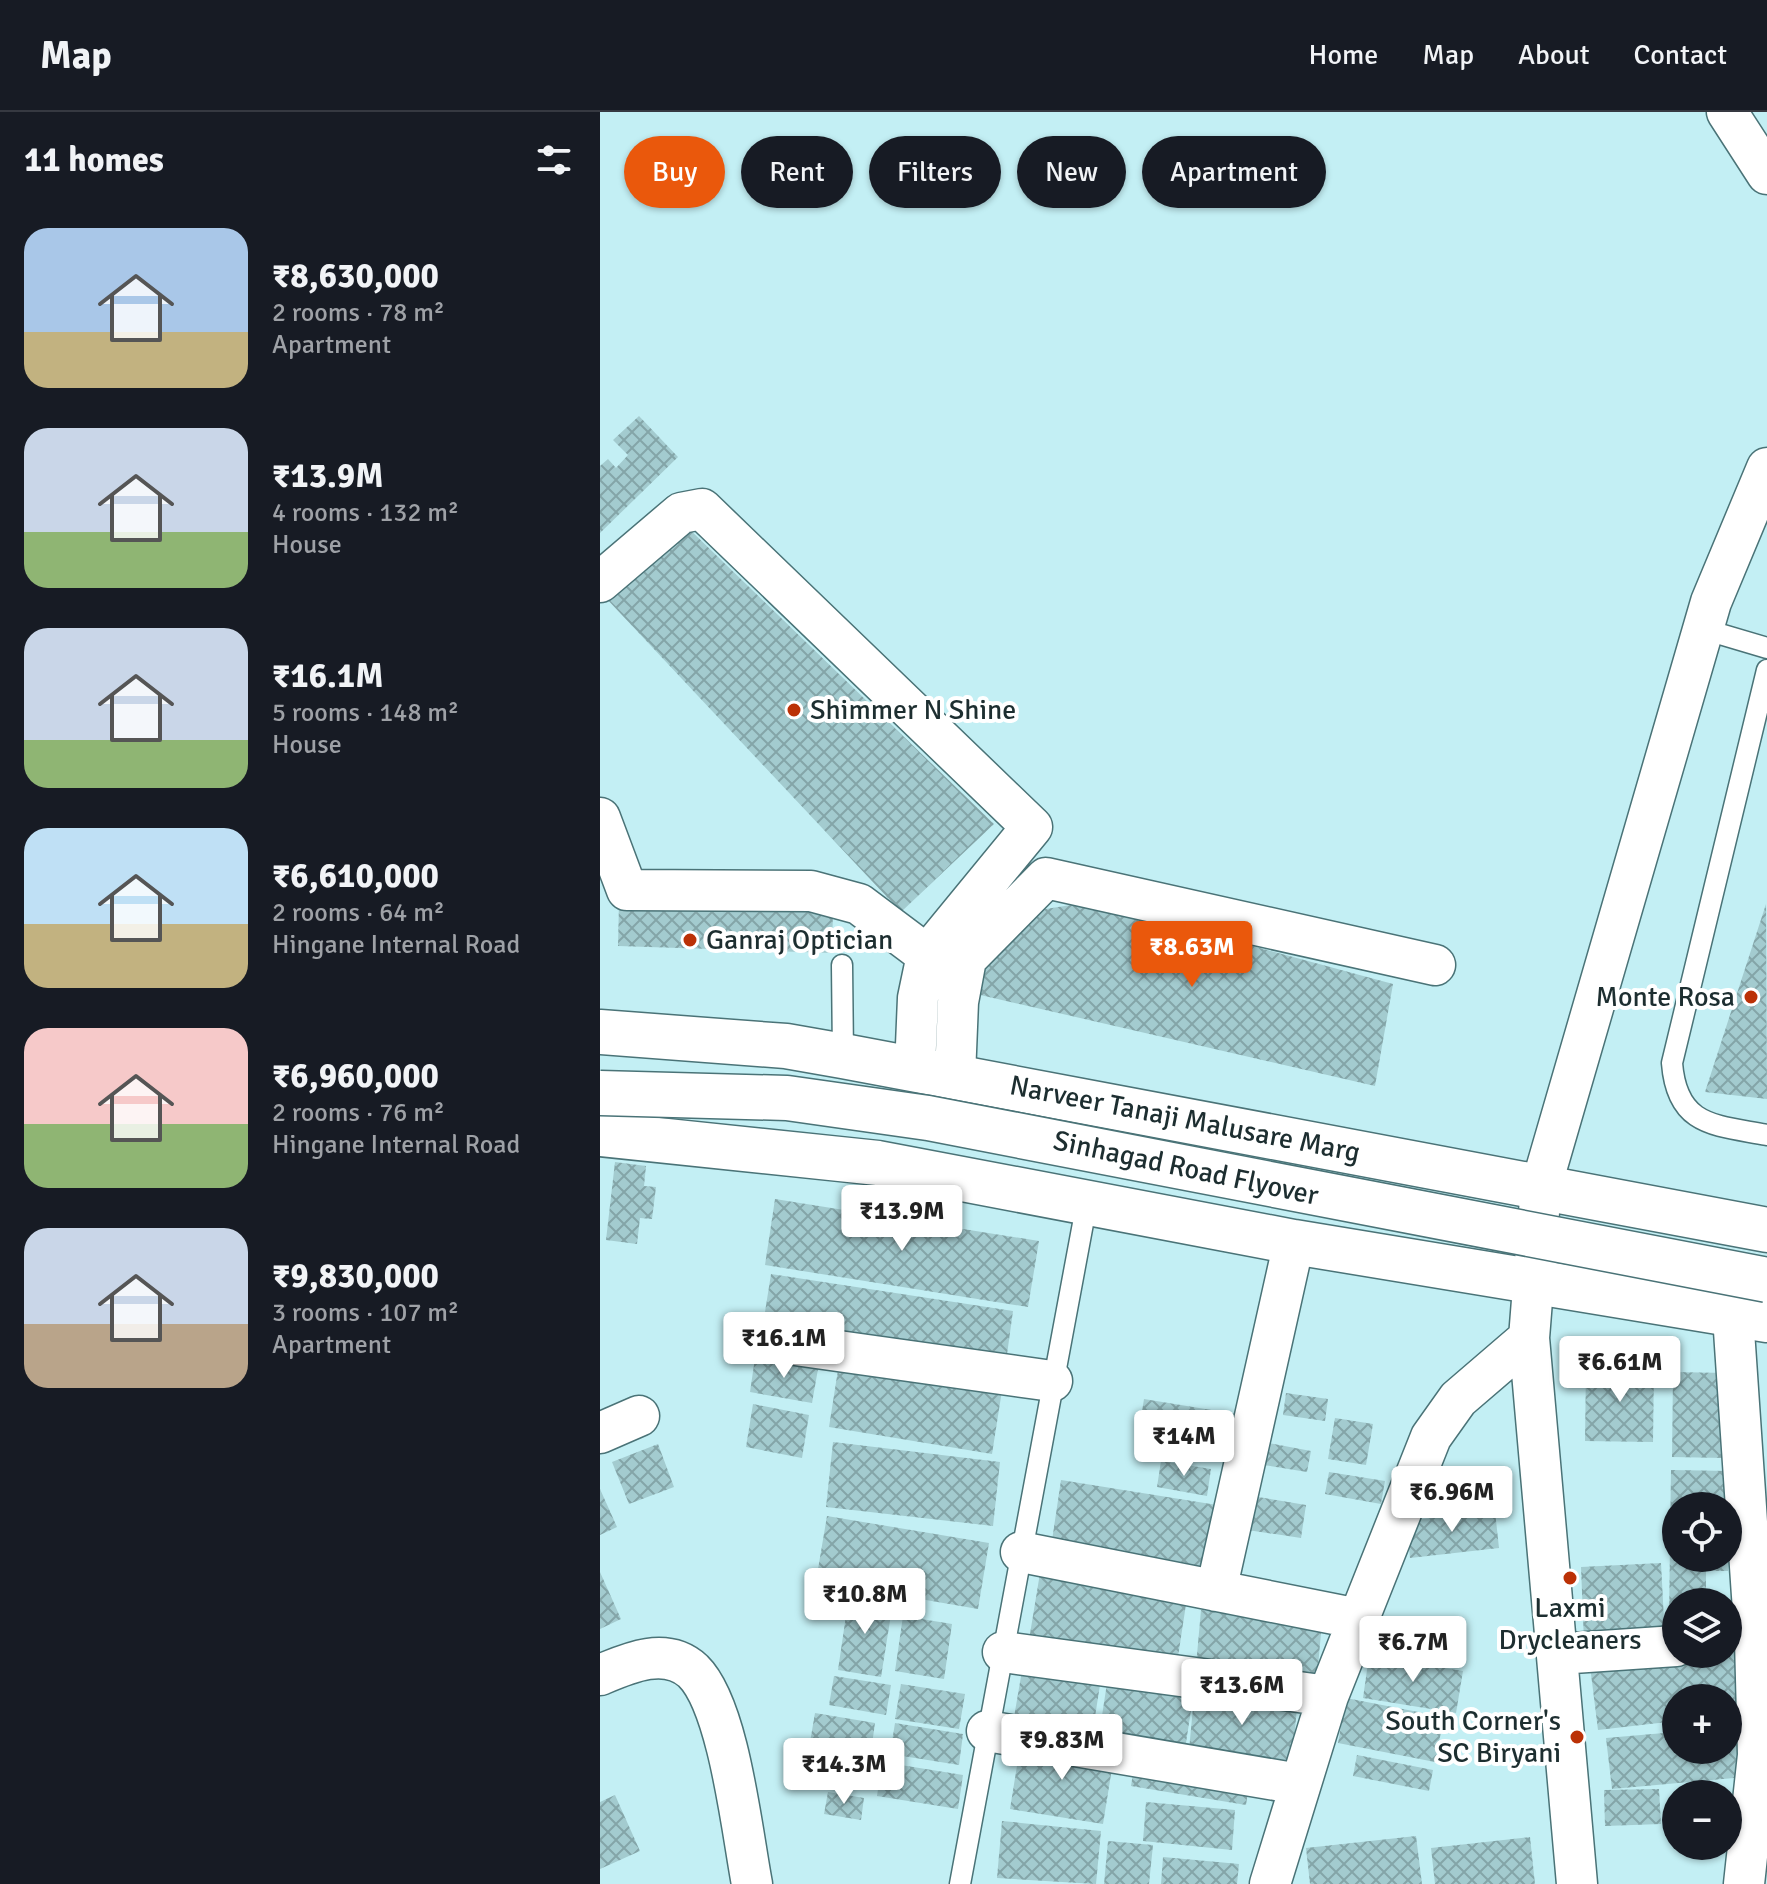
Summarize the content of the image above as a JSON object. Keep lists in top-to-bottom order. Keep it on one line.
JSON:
{"streets":{"main road":["Narveer Tanaji Malusare Marg","Sinhagad Road Flyover"]},"places":["Shimmer N Shine","Ganraj Optician","Monte Rosa","Laxmi Drycleaners","South Corner's SC Biryani"],"page":{"header":"Map","nav":["Home","Map","About","Contact"],"heading":"11 homes","chip":["Buy","Rent","Filters","New","Apartment"],"list":[{"name":"₹8,630,000","note":"2 rooms · 78 m² · Apartment"},{"name":"₹13.9M","note":"4 rooms · 132 m² · House"},{"name":"₹16.1M","note":"5 rooms · 148 m² · House"},{"name":"₹6,610,000","note":"2 rooms · 64 m² · Hingane Internal Road"},{"name":"₹6,960,000","note":"2 rooms · 76 m² · Hingane Internal Road"},{"name":"₹9,830,000","note":"3 rooms · 107 m² · Apartment"}],"price":["₹8.63M","₹13.9M","₹16.1M","₹6.61M","₹14M","₹6.96M","₹10.8M","₹6.7M","₹13.6M","₹9.83M","₹14.3M"],"map_buttons":["+","−"]}}
